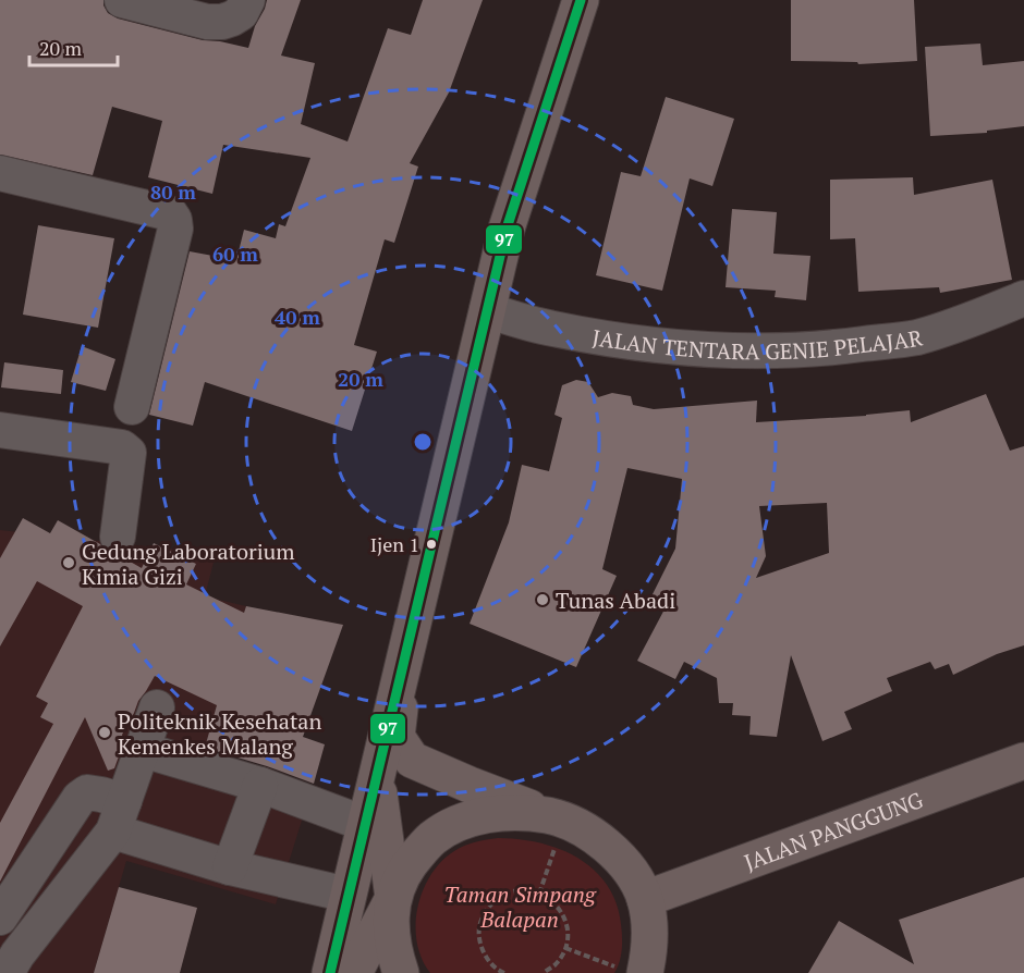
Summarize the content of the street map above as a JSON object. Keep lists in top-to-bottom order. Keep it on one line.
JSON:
{"streets":{"main road":["JALAN PANGGUNG"],"street":["JALAN TENTARA GENIE PELAJAR"]},"parks":["Taman Simpang Balapan"],"places":["Ijen 1","Gedung Laboratorium Kimia Gizi","Tunas Abadi","Politeknik Kesehatan Kemenkes Malang"],"lines":["transit line 97"],"scale_bar":"20 m","rings":["80 m","60 m","40 m","20 m"]}
